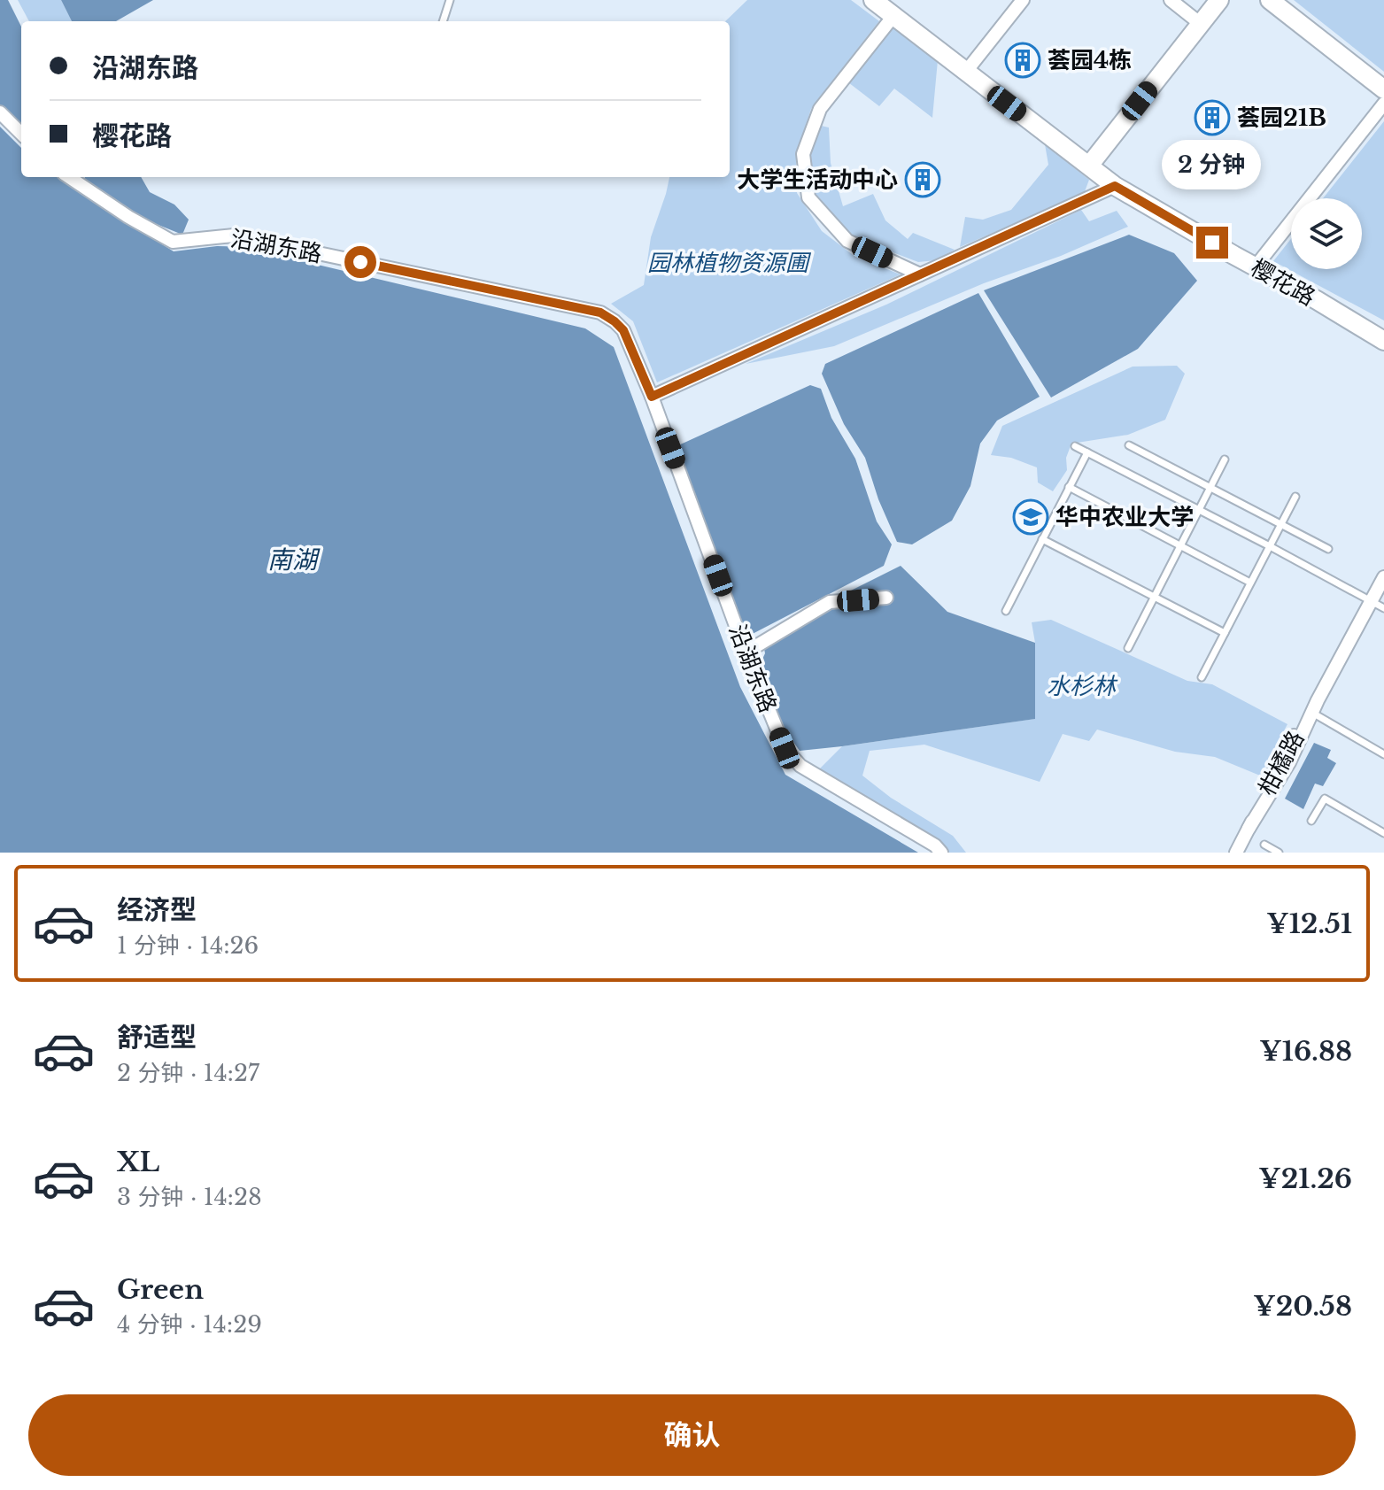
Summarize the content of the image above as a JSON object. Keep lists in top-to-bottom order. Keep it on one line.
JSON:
{"streets":{"street":["沿湖东路","樱花路","柑橘路"]},"water":["南湖"],"parks":["园林植物资源圃","水杉林"],"places":{"building":["荟园4栋","荟园21B","大学生活动中心"],"school or university":["华中农业大学"]},"page":{"banner":["沿湖东路","樱花路"],"bubble":"2 分钟","list":[{"name":"经济型","note":"1 分钟 · 14:26","value":"¥12.51"},{"name":"舒适型","note":"2 分钟 · 14:27","value":"¥16.88"},{"name":"XL","note":"3 分钟 · 14:28","value":"¥21.26"},{"name":"Green","note":"4 分钟 · 14:29","value":"¥20.58"}],"buttons":"确认"}}
